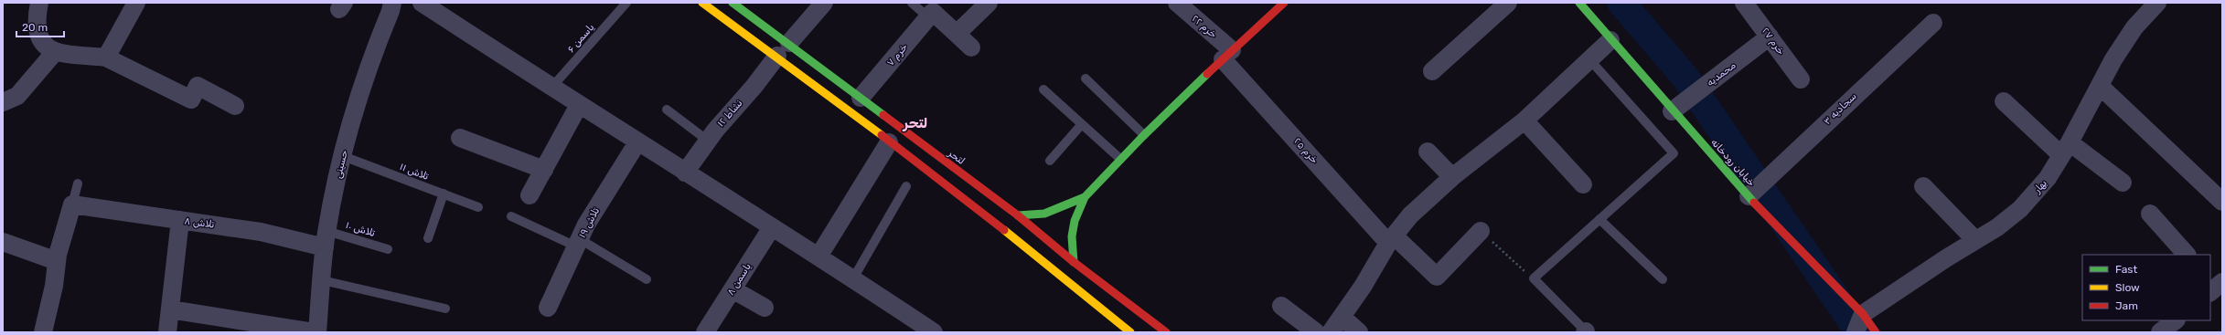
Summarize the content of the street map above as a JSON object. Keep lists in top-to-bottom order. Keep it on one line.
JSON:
{"streets":{"street":["خرم ۲۲","خرم ۲۷","خرم ۷","محمدیه","سجادیه ۳","نشاط ۱۲","خرم ۲۵","لتحر","خیابان رودخانه","حسینی","بهار","تلاش ۸","تلاش ۱۹","یاسمن ۸"],"lane":["یاسمن ۶","تلاش ۱۱","تلاش ۱۰"]},"crossings":[["خرم ۲۲","خرم ۲۵"],["خرم ۲۷","محمدیه"],["خرم ۷","لتحر"],["محمدیه","خیابان رودخانه"],["سجادیه ۳","خیابان رودخانه"],["نشاط ۱۲","لتحر"],["خیابان رودخانه","بهار"],["حسینی","تلاش ۱۱"],["حسینی","تلاش ۸"],["حسینی","تلاش ۱۰"],["تلاش ۸","تلاش ۱۰"]],"districts":["لتحر"],"legend":["Fast","Slow","Jam"],"scale_bar":"20 m"}
